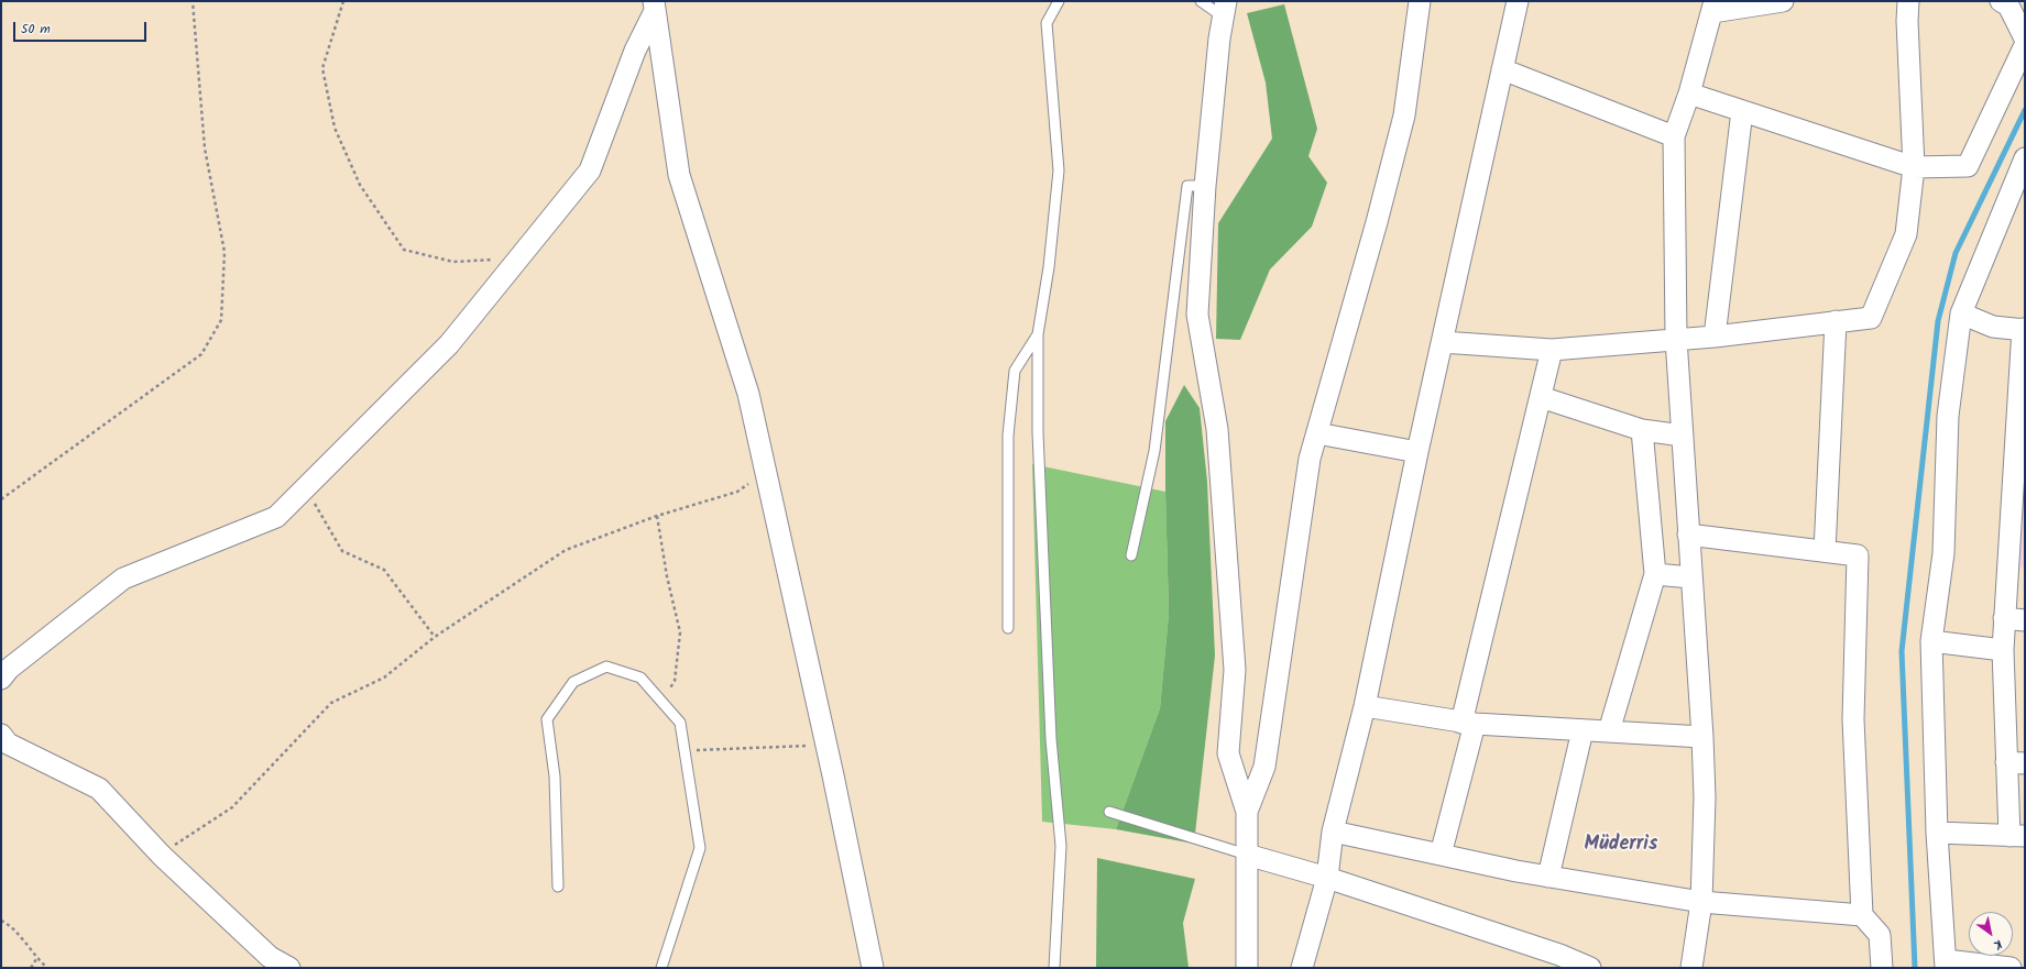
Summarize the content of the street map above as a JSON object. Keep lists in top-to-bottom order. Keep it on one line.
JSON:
{"districts":["Müderris"],"scale_bar":"50 m","north":"bottom right"}
